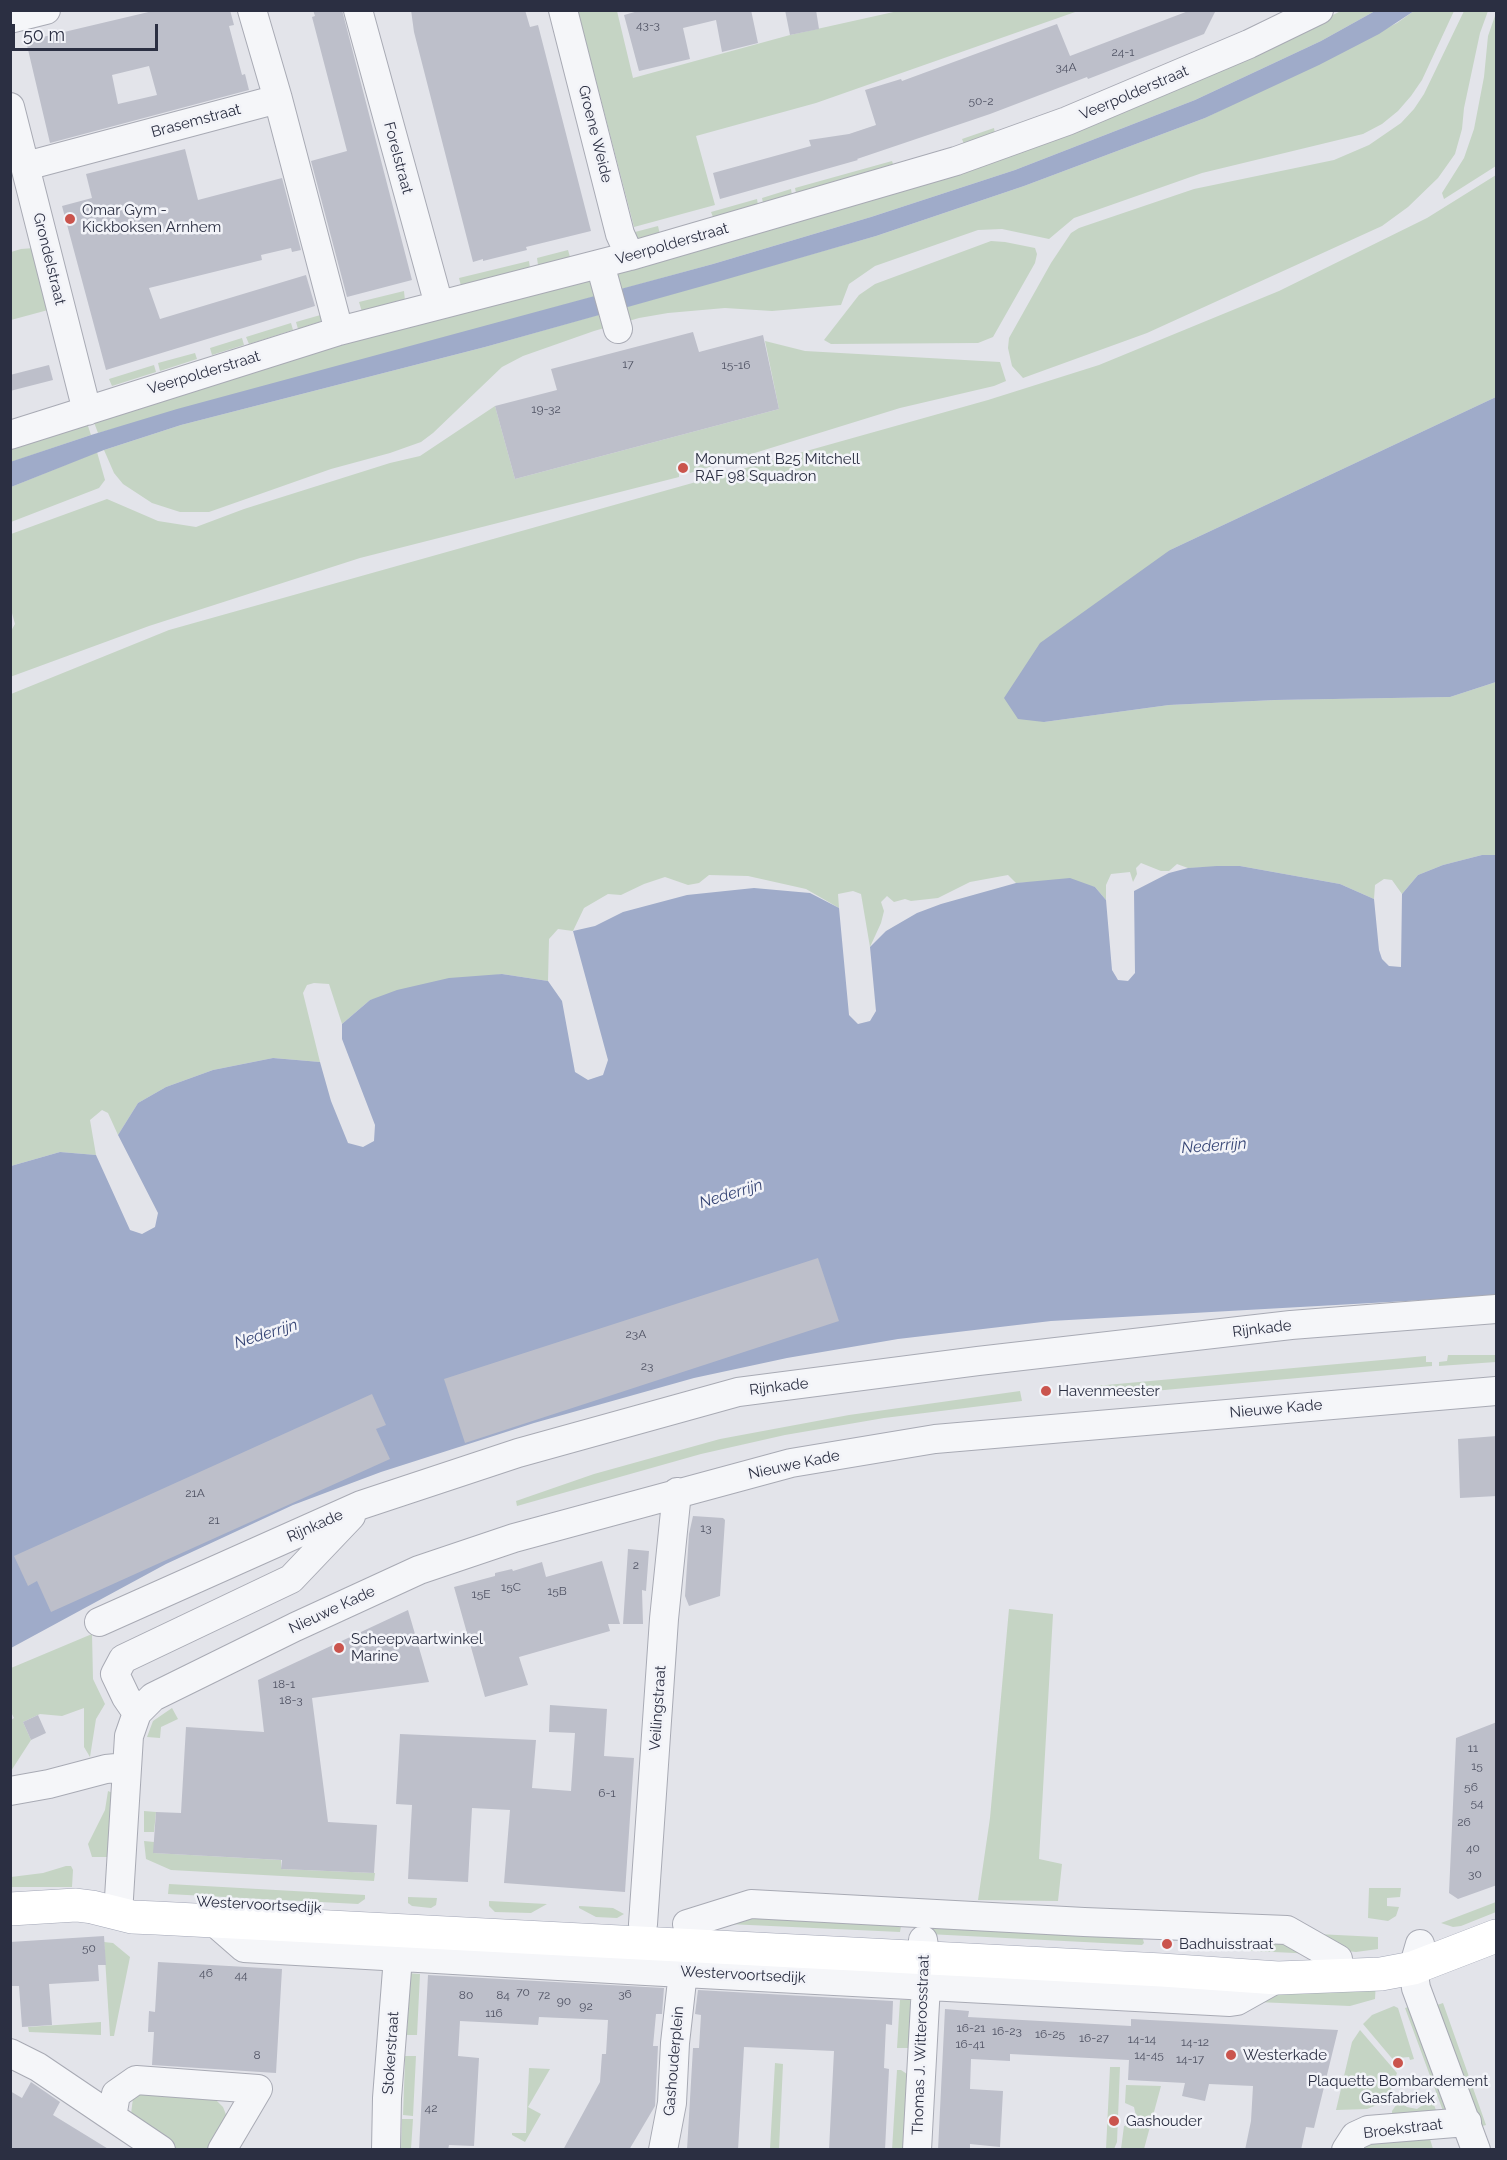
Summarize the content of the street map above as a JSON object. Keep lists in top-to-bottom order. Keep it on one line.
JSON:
{"streets":{"main road":["Westervoortsedijk"],"street":["Veerpolderstraat","Brasemstraat","Groene Weide","Forelstraat","Grondelstraat","Rijnkade","Nieuwe Kade","Veilingstraat","Thomas J. Witteroosstraat","Stokerstraat","Gashouderplein","Broekstraat"]},"crossings":[["Veerpolderstraat","Groene Weide"],["Veerpolderstraat","Forelstraat"],["Veerpolderstraat","Grondelstraat"],["Brasemstraat","Grondelstraat"],["Nieuwe Kade","Veilingstraat"],["Veilingstraat","Westervoortsedijk"],["Westervoortsedijk","Thomas J. Witteroosstraat"],["Westervoortsedijk","Stokerstraat"],["Westervoortsedijk","Gashouderplein"]],"water":["Nederrijn"],"places":["Omar Gym - Kickboksen Arnhem","Monument B25 Mitchell RAF 98 Squadron","Havenmeester","Scheepvaartwinkel Marine","Badhuisstraat","Westerkade","Plaquette Bombardement Gasfabriek","Gashouder"],"house_numbers":["43-3","24-1","34A","50-2","17","15-16","19-32","23A","23","21A","21","13","2","15C","15B","15E","18-1","18-3","11","15","56","6-1","54","26","40","30","50","46","44","70","36","80","84","72","90","92","116","16-21","16-23","16-25","16-27","14-14","14-12","16-41","8","14-45","14-17","42"],"scale_bar":"50 m"}
